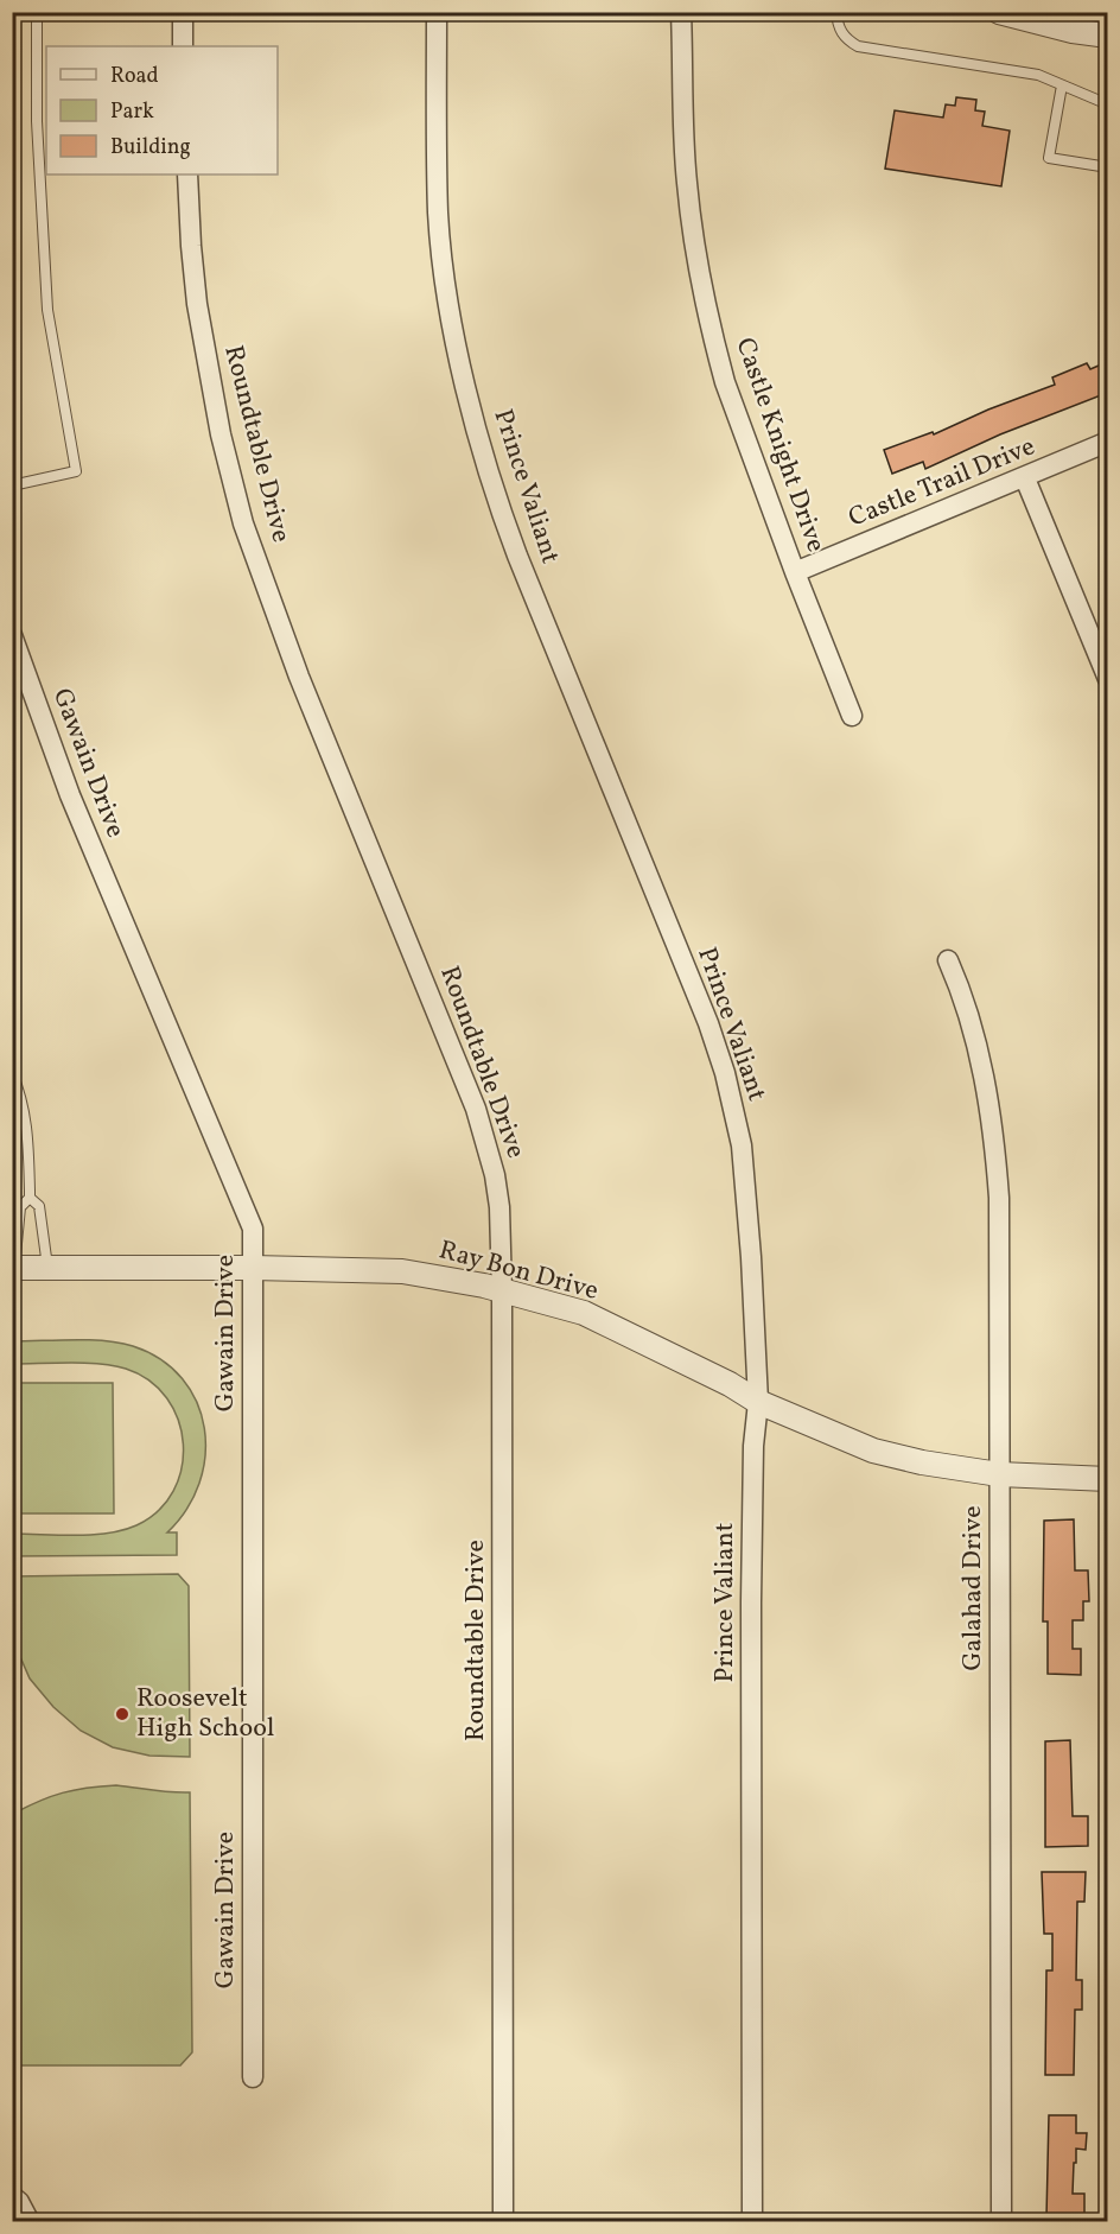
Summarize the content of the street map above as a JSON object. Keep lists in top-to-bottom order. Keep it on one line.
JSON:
{"streets":{"street":["Roundtable Drive","Castle Knight Drive","Castle Trail Drive","Prince Valiant","Gawain Drive","Ray Bon Drive","Galahad Drive"]},"crossings":[["Roundtable Drive","Ray Bon Drive"],["Castle Knight Drive","Castle Trail Drive"],["Prince Valiant","Ray Bon Drive"],["Gawain Drive","Ray Bon Drive"],["Ray Bon Drive","Galahad Drive"]],"places":["Roosevelt High School"],"legend":["Road","Park","Building"]}
